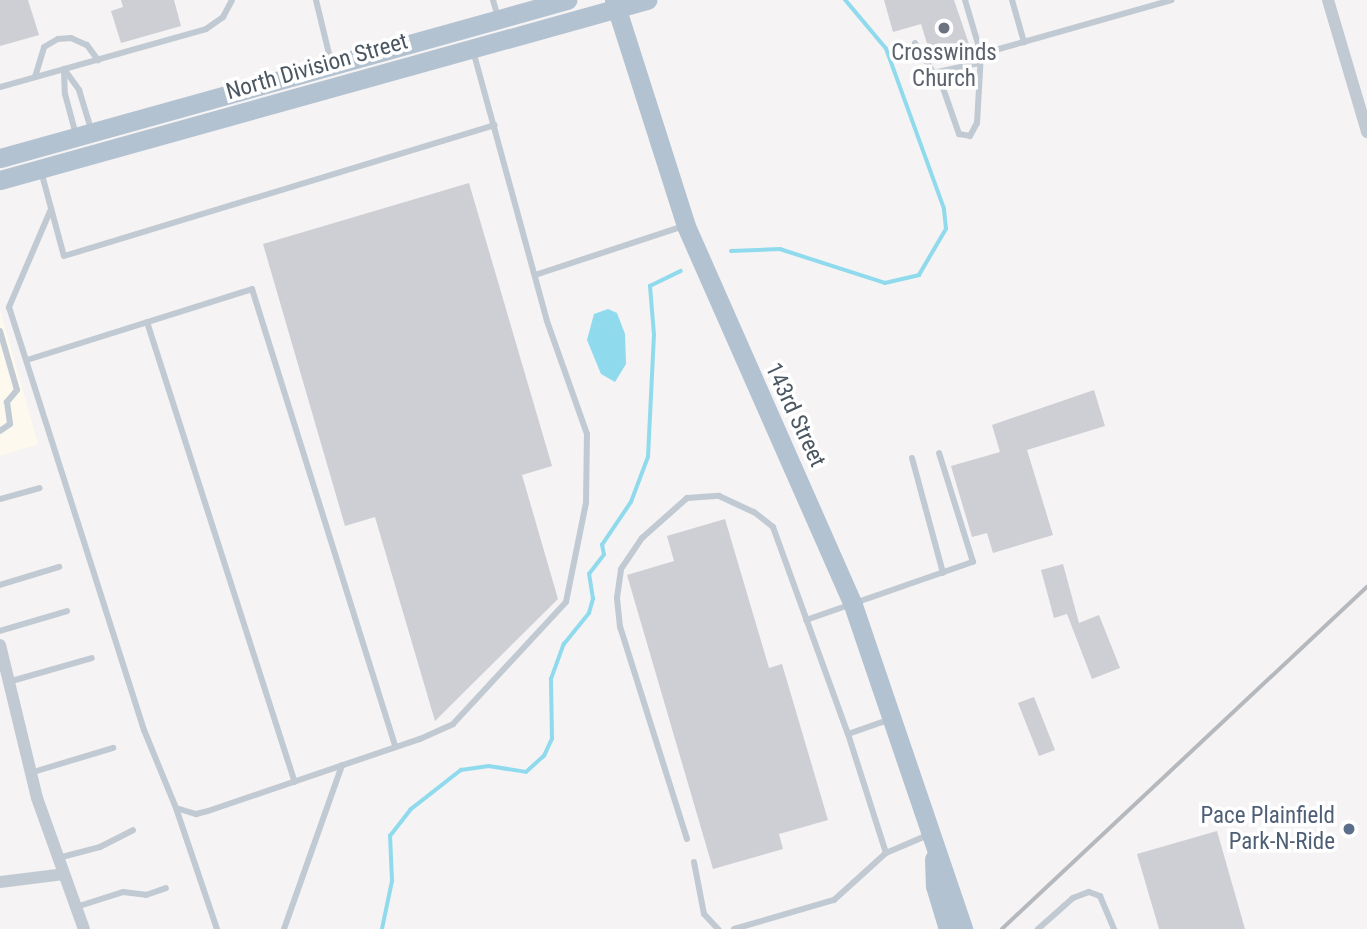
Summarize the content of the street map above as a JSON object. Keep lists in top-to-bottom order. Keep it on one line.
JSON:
{"streets":{"main road":["North Division Street","143rd Street"]},"crossings":[["North Division Street","143rd Street"]],"places":["Crosswinds Church","Pace Plainfield Park-N-Ride"]}
